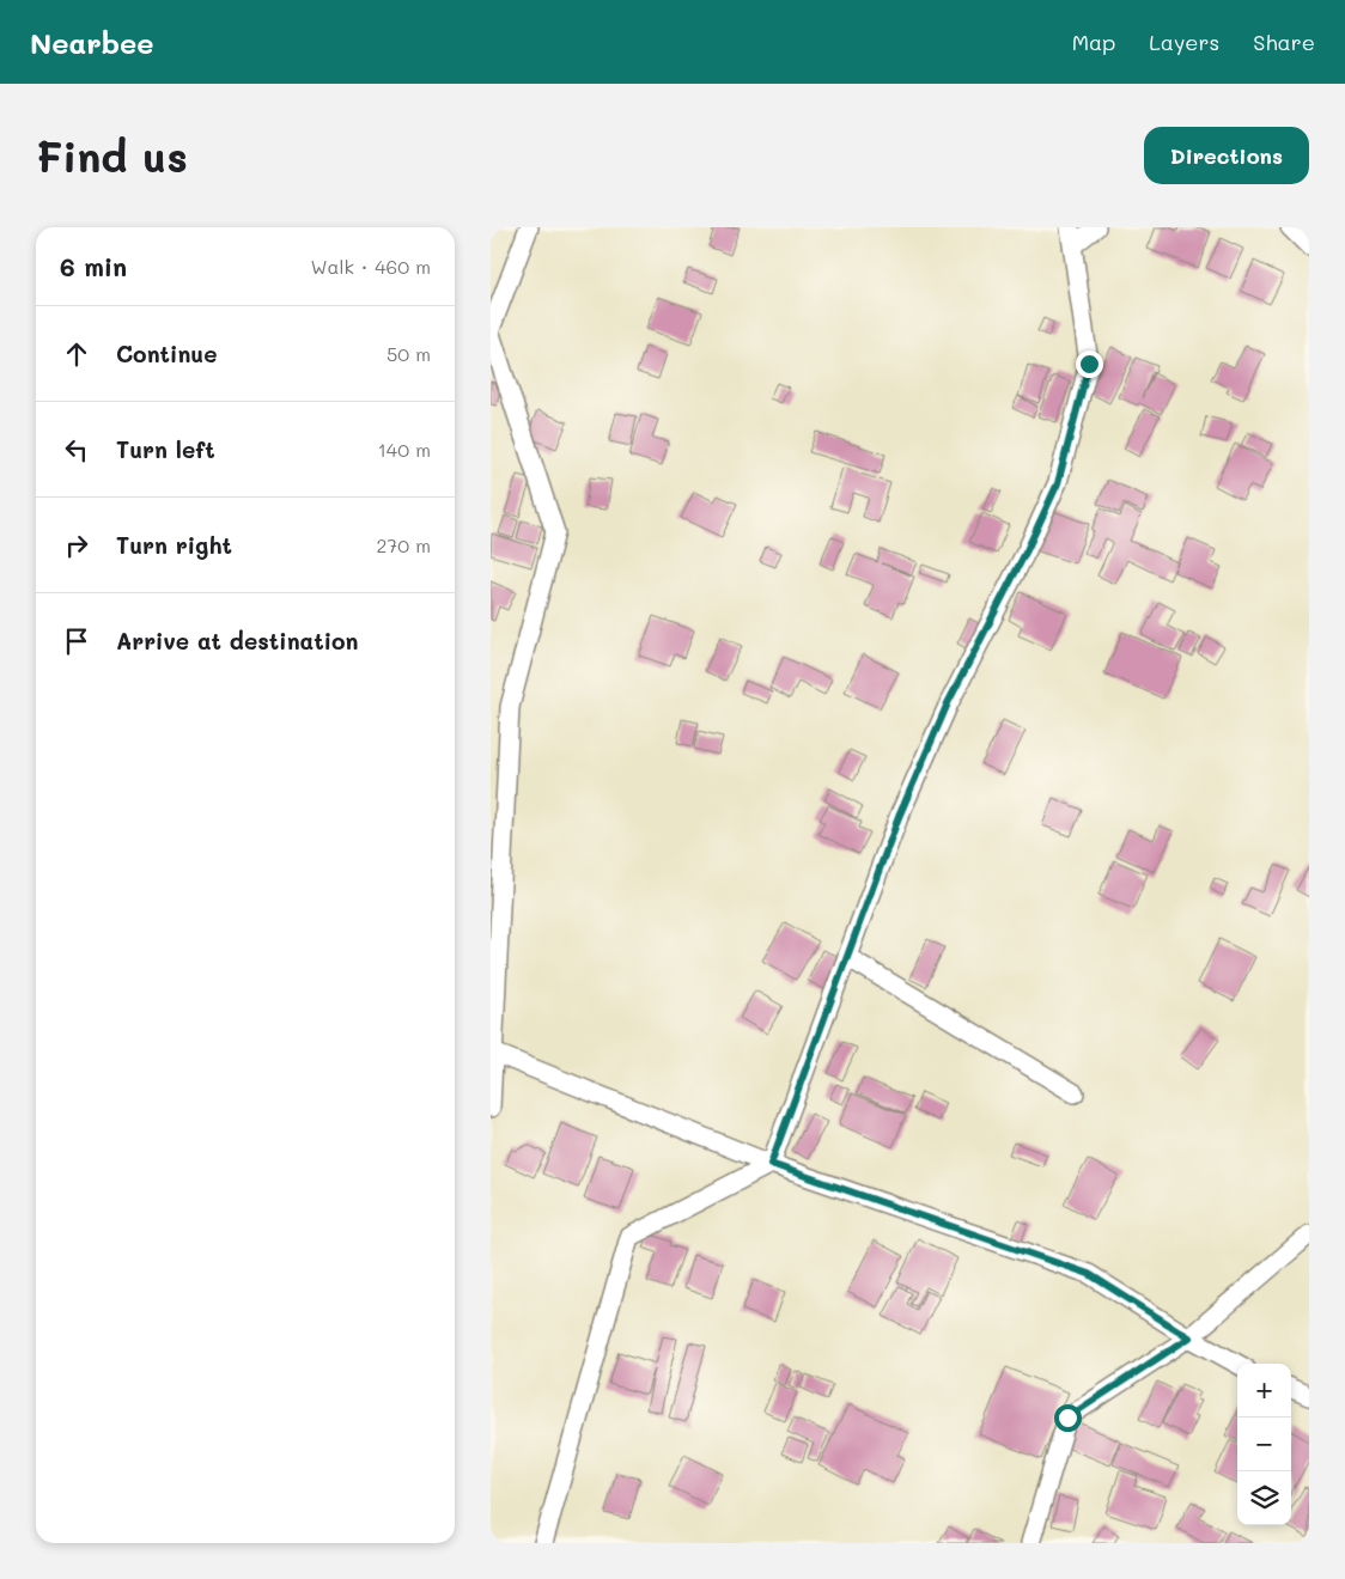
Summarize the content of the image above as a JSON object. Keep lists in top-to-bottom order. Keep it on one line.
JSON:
{"page":{"header":"Nearbee","nav":["Map","Layers","Share"],"buttons":"Directions","title":"Find us","heading":["6 min","Walk · 460 m"],"list":[["Continue","50 m"],["Turn left","140 m"],["Turn right","270 m"],"Arrive at destination"],"map_buttons":["+","−"]}}
